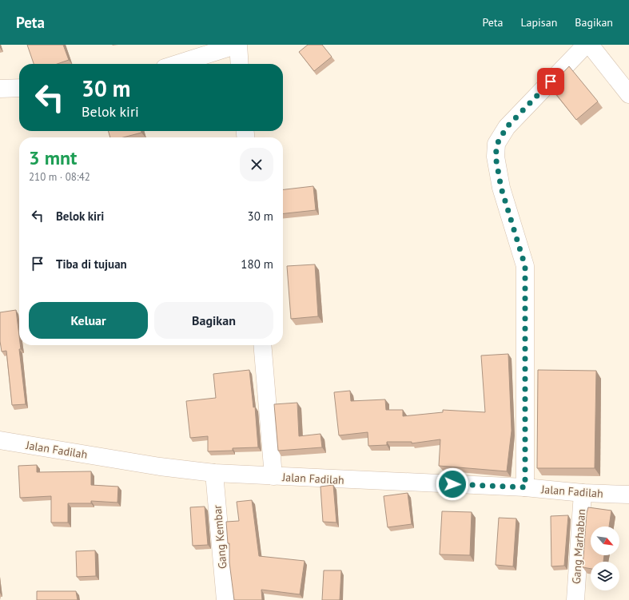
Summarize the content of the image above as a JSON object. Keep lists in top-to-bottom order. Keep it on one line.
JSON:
{"streets":{"street":["Jalan Fadilah","Gang Kembar","Gang Marhaban"]},"crossings":[["Jalan Fadilah","Gang Kembar"],["Jalan Fadilah","Gang Marhaban"]],"north":"bottom right","page":{"header":"Peta","nav":["Peta","Lapisan","Bagikan"],"turn":["30 m","Belok kiri"],"heading":["3 mnt","210 m · 08:42"],"list":[{"name":"Belok kiri","value":"30 m"},{"name":"Tiba di tujuan","value":"180 m"}],"buttons":["Keluar","Bagikan"]}}
